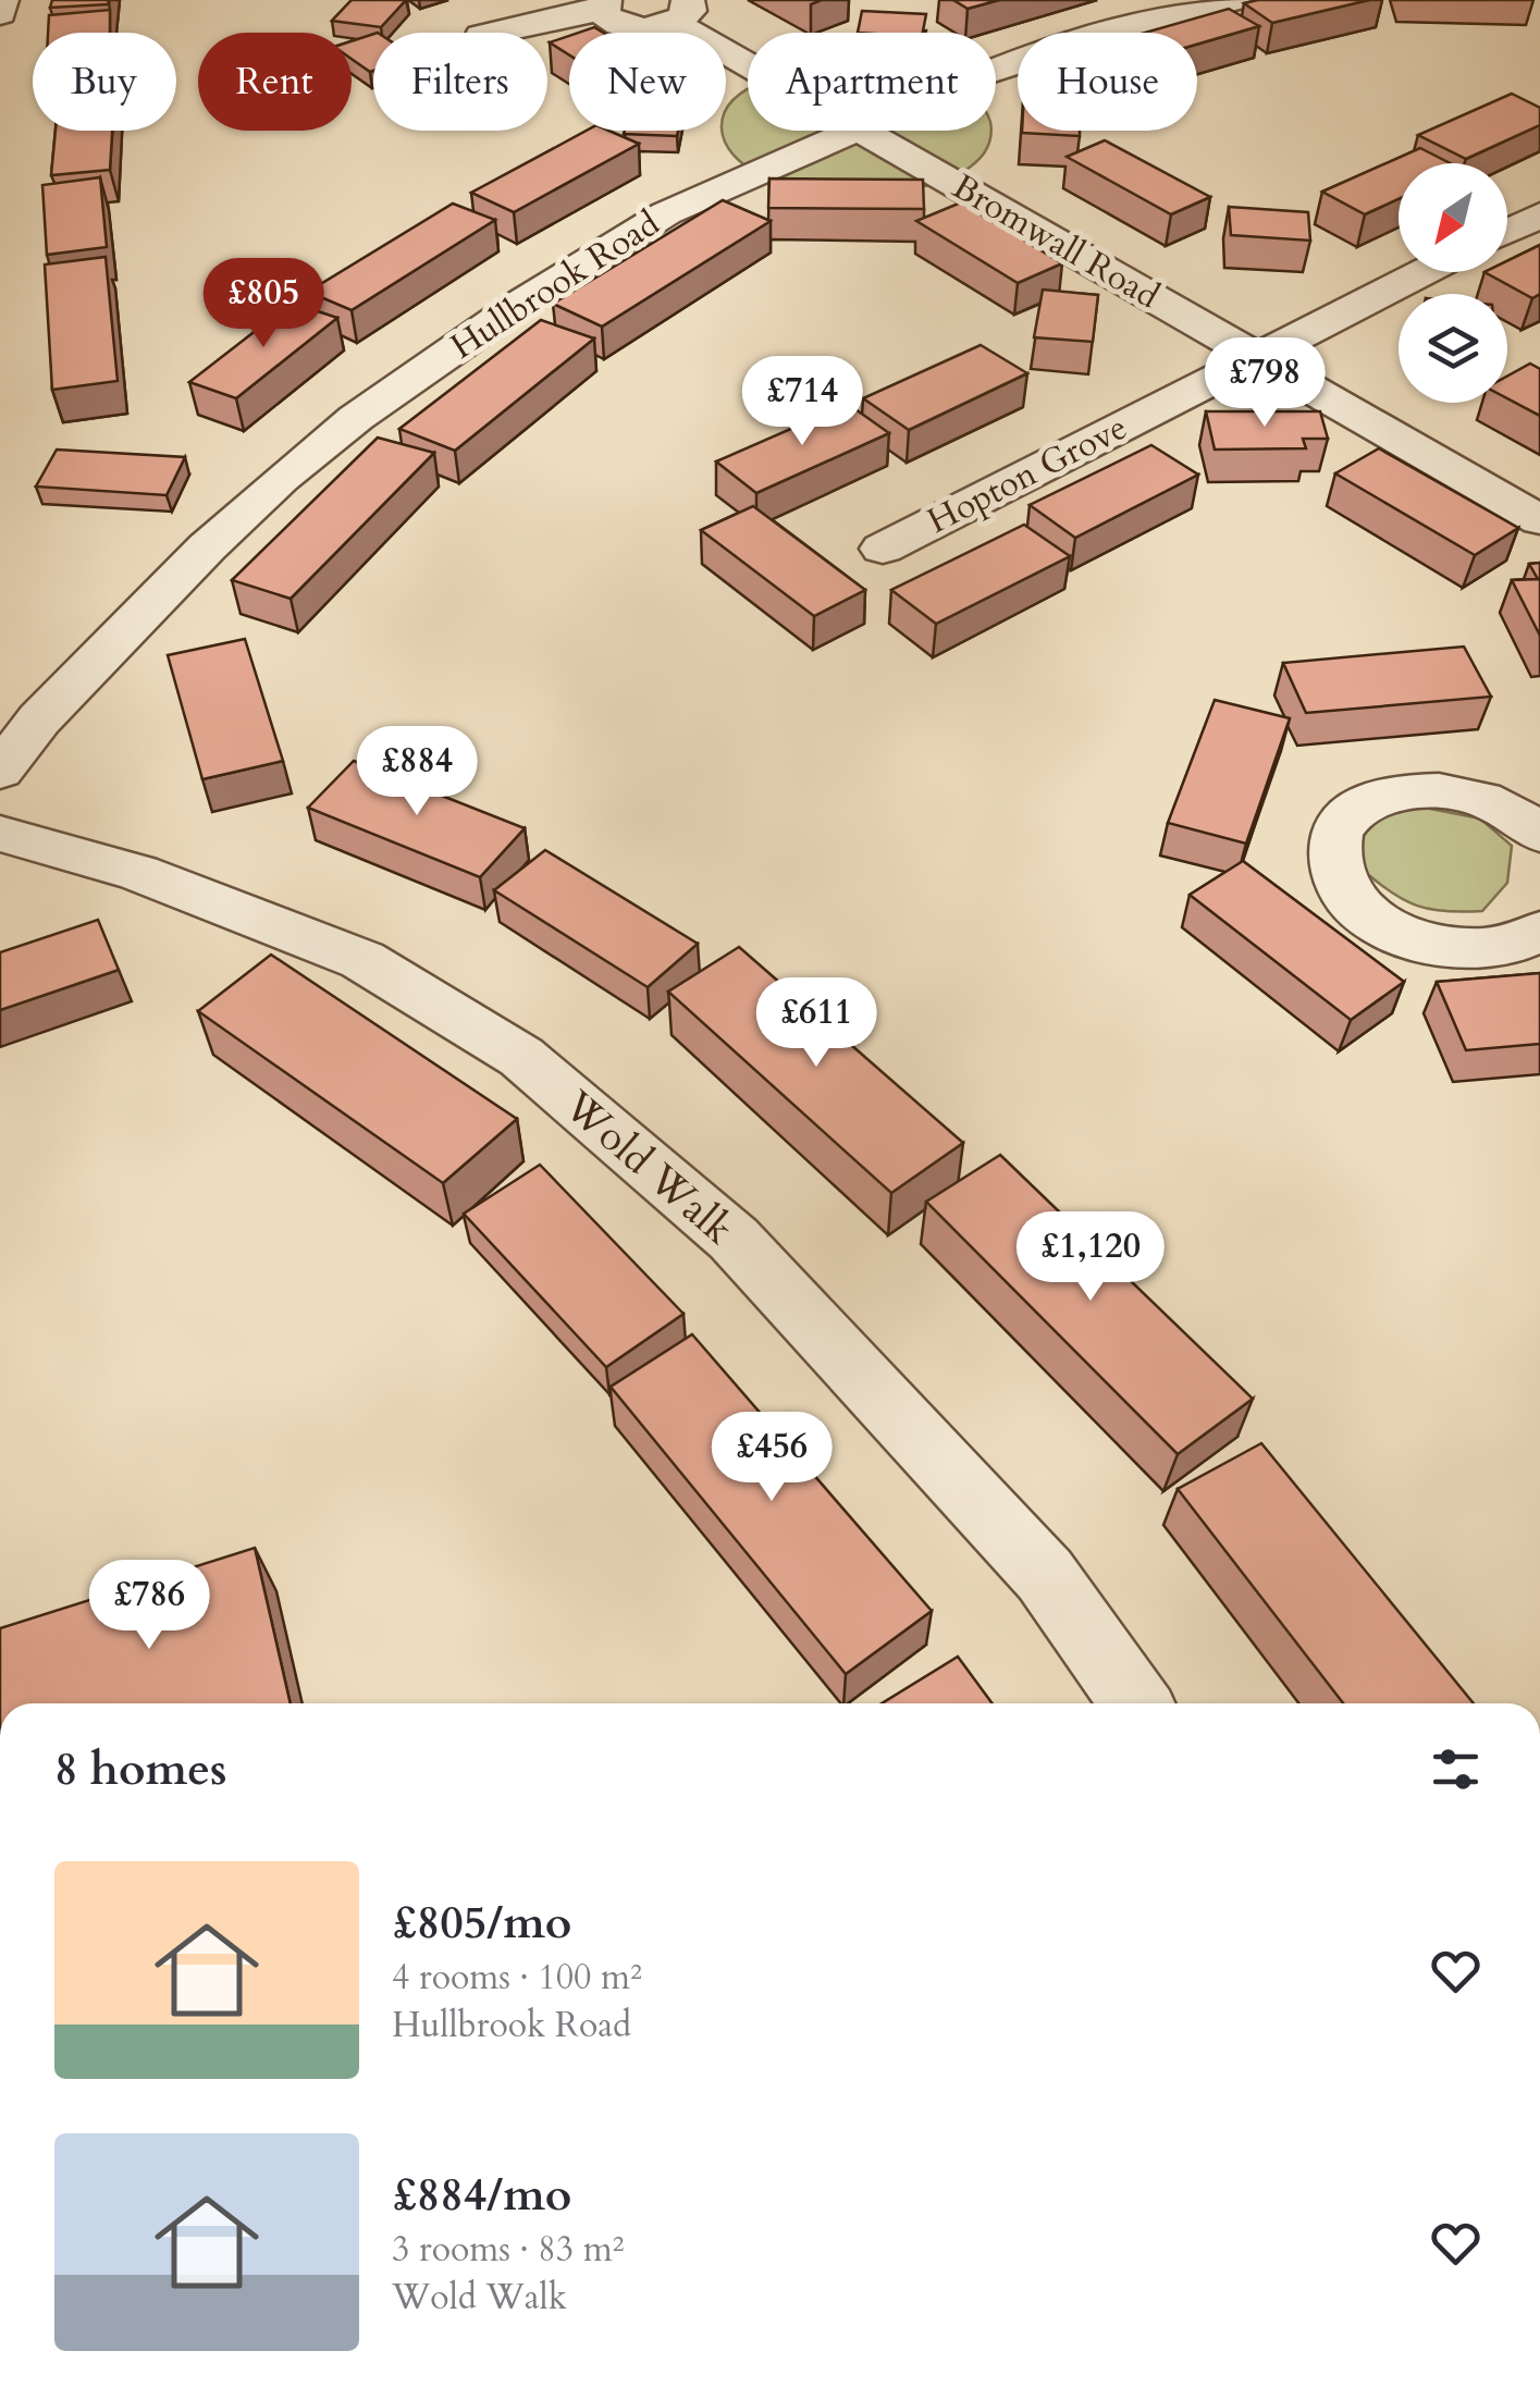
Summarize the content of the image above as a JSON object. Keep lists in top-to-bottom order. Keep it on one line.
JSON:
{"streets":{"street":["Bromwall Road","Hullbrook Road","Hopton Grove","Wold Walk"]},"crossings":[["Bromwall Road","Hopton Grove"]],"north":"bottom left","page":{"chip":["Buy","Rent","Filters","New","Apartment","House"],"price":["£805","£798","£714","£884","£611","£1,120","£456","£786"],"heading":"8 homes","list":[{"name":"£805/mo","note":"4 rooms · 100 m² · Hullbrook Road"},{"name":"£884/mo","note":"3 rooms · 83 m² · Wold Walk"}]}}
